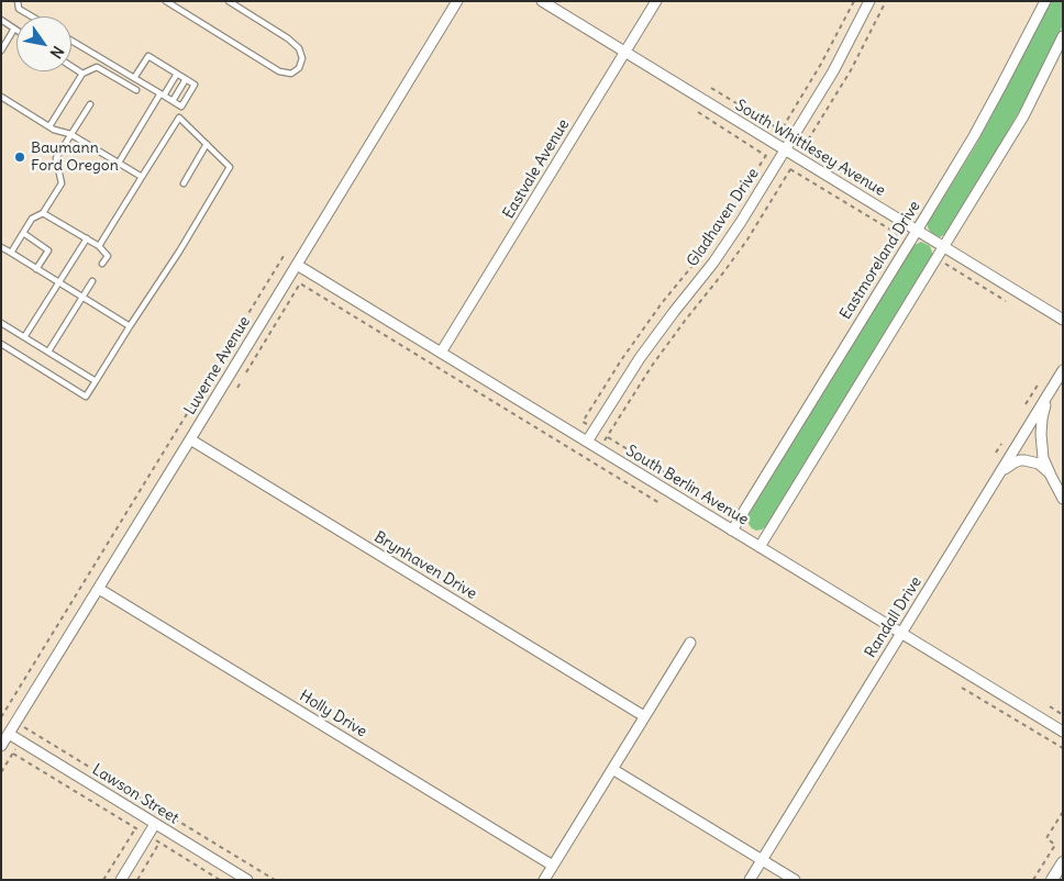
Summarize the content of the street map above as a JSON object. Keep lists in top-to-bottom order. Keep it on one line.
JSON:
{"streets":{"street":["South Whittlesey Avenue","Eastvale Avenue","Gladhaven Drive","Eastmoreland Drive","Luverne Avenue","South Berlin Avenue","Brynhaven Drive","Randall Drive","Holly Drive","Lawson Street"]},"crossings":[["South Whittlesey Avenue","Eastvale Avenue"],["South Whittlesey Avenue","Gladhaven Drive"],["South Whittlesey Avenue","Eastmoreland Drive"],["Eastvale Avenue","South Berlin Avenue"],["Gladhaven Drive","South Berlin Avenue"],["Eastmoreland Drive","South Berlin Avenue"],["Luverne Avenue","South Berlin Avenue"],["Luverne Avenue","Brynhaven Drive"],["Luverne Avenue","Holly Drive"],["Luverne Avenue","Lawson Street"],["South Berlin Avenue","Randall Drive"]],"places":["Baumann Ford Oregon"],"north":"bottom right"}
